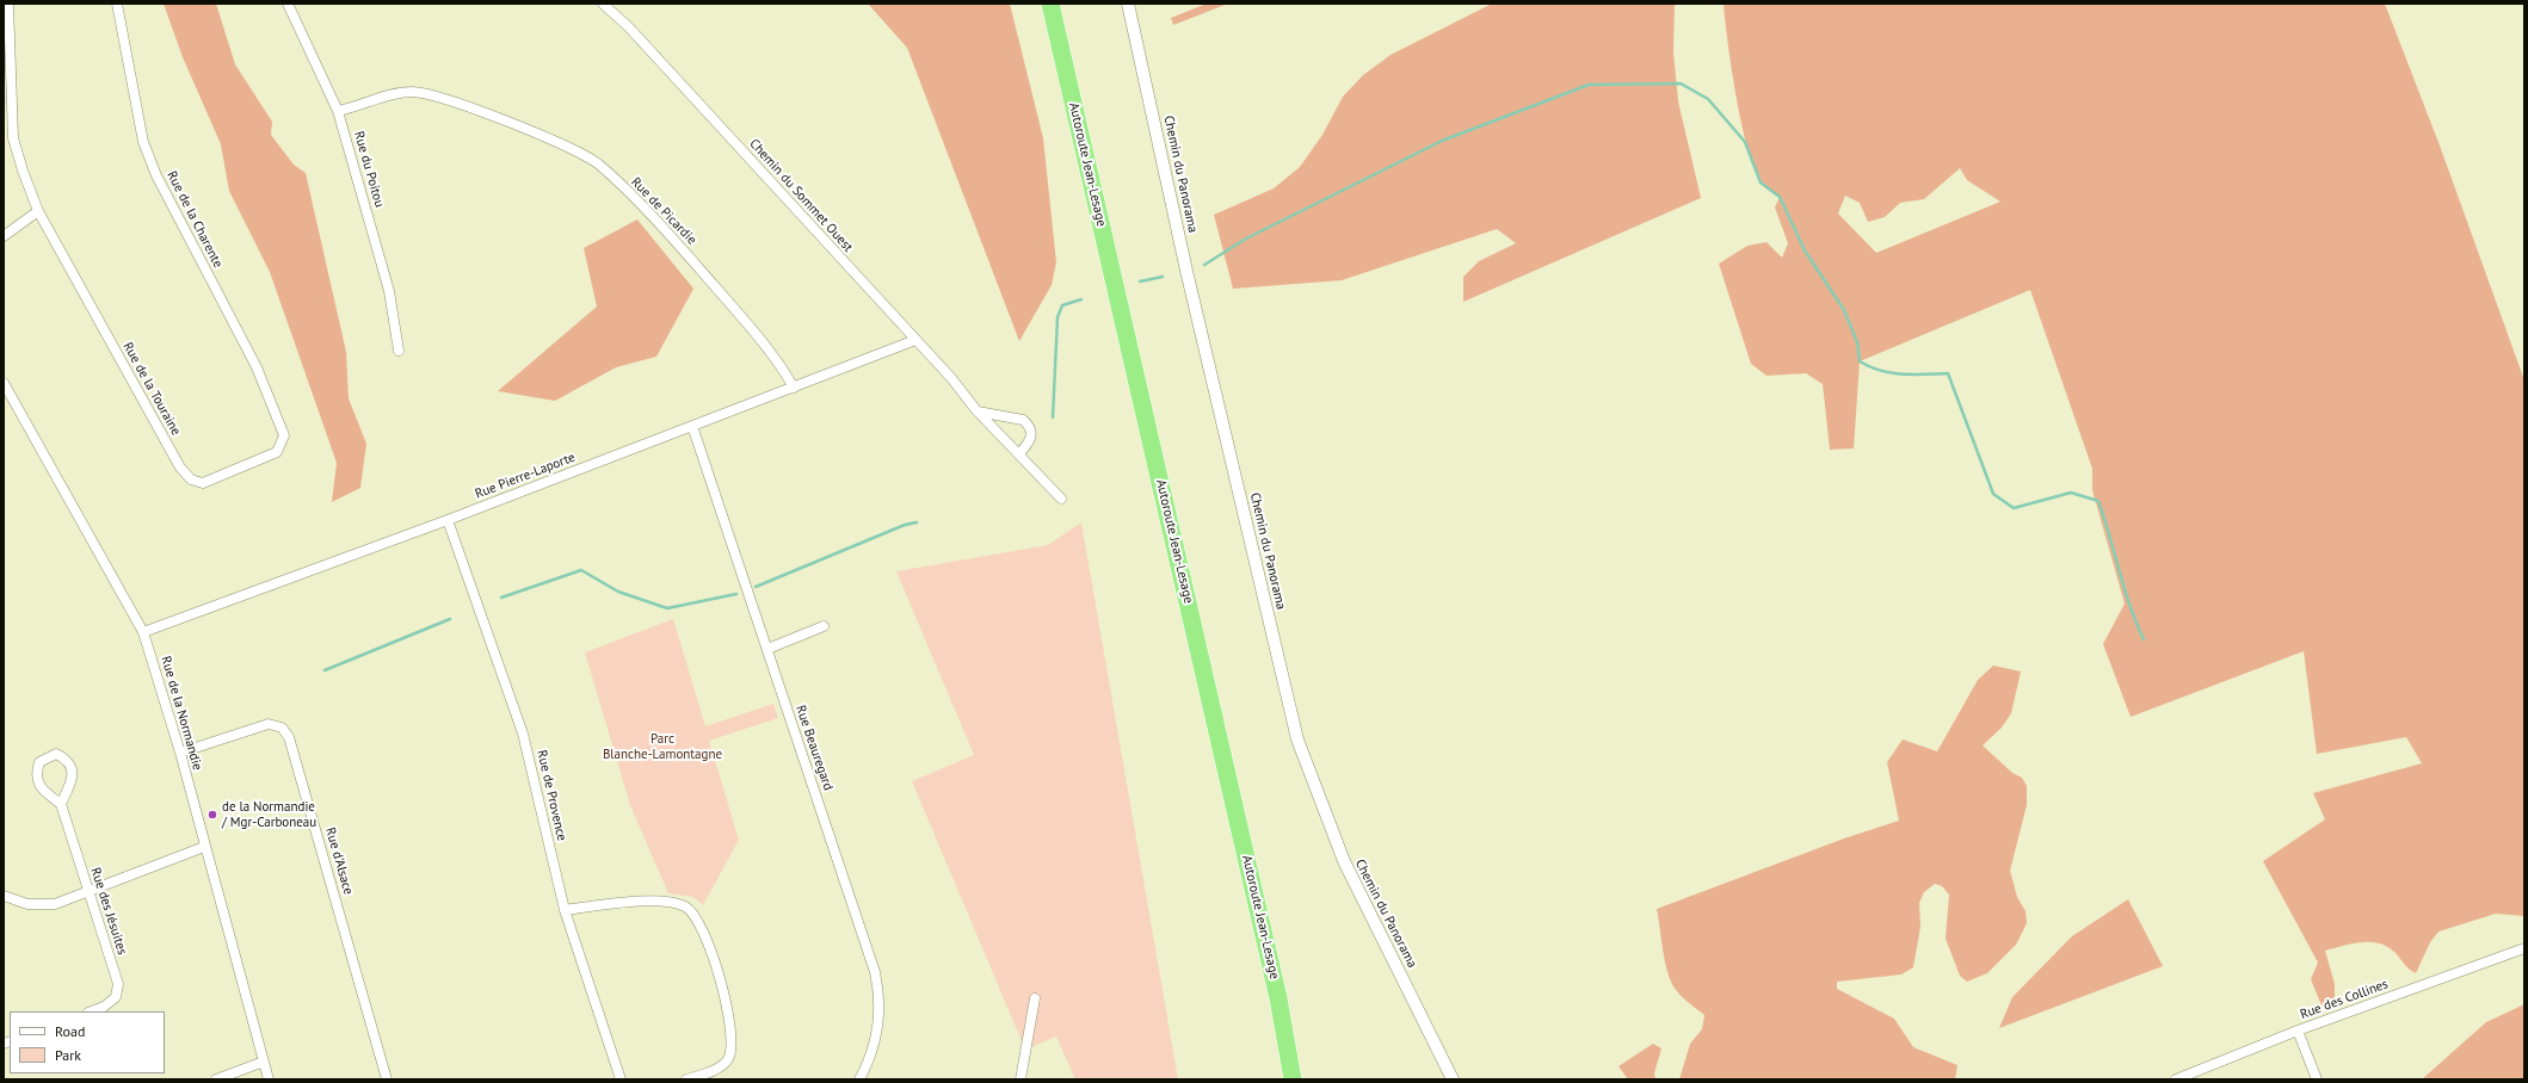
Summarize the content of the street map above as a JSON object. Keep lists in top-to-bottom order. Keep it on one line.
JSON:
{"streets":{"highway":["Autoroute Jean-Lesage"],"street":["Rue du Poitou","Chemin du Panorama","Chemin du Sommet Ouest","Rue de Picardie","Rue de la Charente","Rue de la Touraine","Rue Pierre-Laporte","Rue de la Normandie","Rue Beauregard","Rue de Provence","Rue d'Alsace","Rue des Jésuites","Rue des Collines"]},"crossings":[["Rue du Poitou","Rue de Picardie"],["Chemin du Sommet Ouest","Rue Pierre-Laporte"],["Rue de Picardie","Rue Pierre-Laporte"],["Rue de la Charente","Rue de la Touraine"],["Rue Pierre-Laporte","Rue de la Normandie"],["Rue Pierre-Laporte","Rue Beauregard"],["Rue Pierre-Laporte","Rue de Provence"],["Rue de la Normandie","Rue d'Alsace"]],"parks":["Parc Blanche-Lamontagne"],"places":["de la Normandie / Mgr-Carboneau"],"legend":["Road","Park"]}
